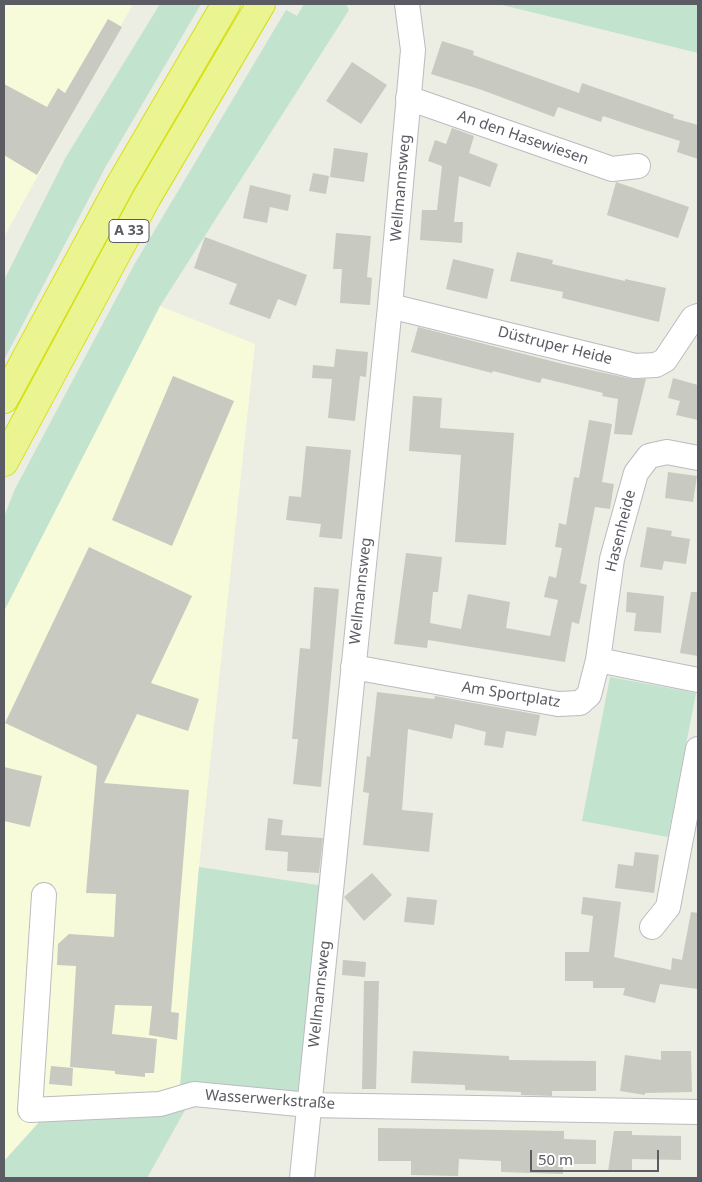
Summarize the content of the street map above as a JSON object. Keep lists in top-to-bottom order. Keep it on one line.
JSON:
{"streets":{"highway":["A 33"],"street":["An den Hasewiesen","Wellmannsweg","Düstruper Heide","Hasenheide","Am Sportplatz","Wasserwerkstraße"]},"crossings":[["An den Hasewiesen","Wellmannsweg"],["Wellmannsweg","Düstruper Heide"],["Wellmannsweg","Am Sportplatz"],["Wellmannsweg","Wasserwerkstraße"],["Hasenheide","Am Sportplatz"]],"scale_bar":"50 m"}
